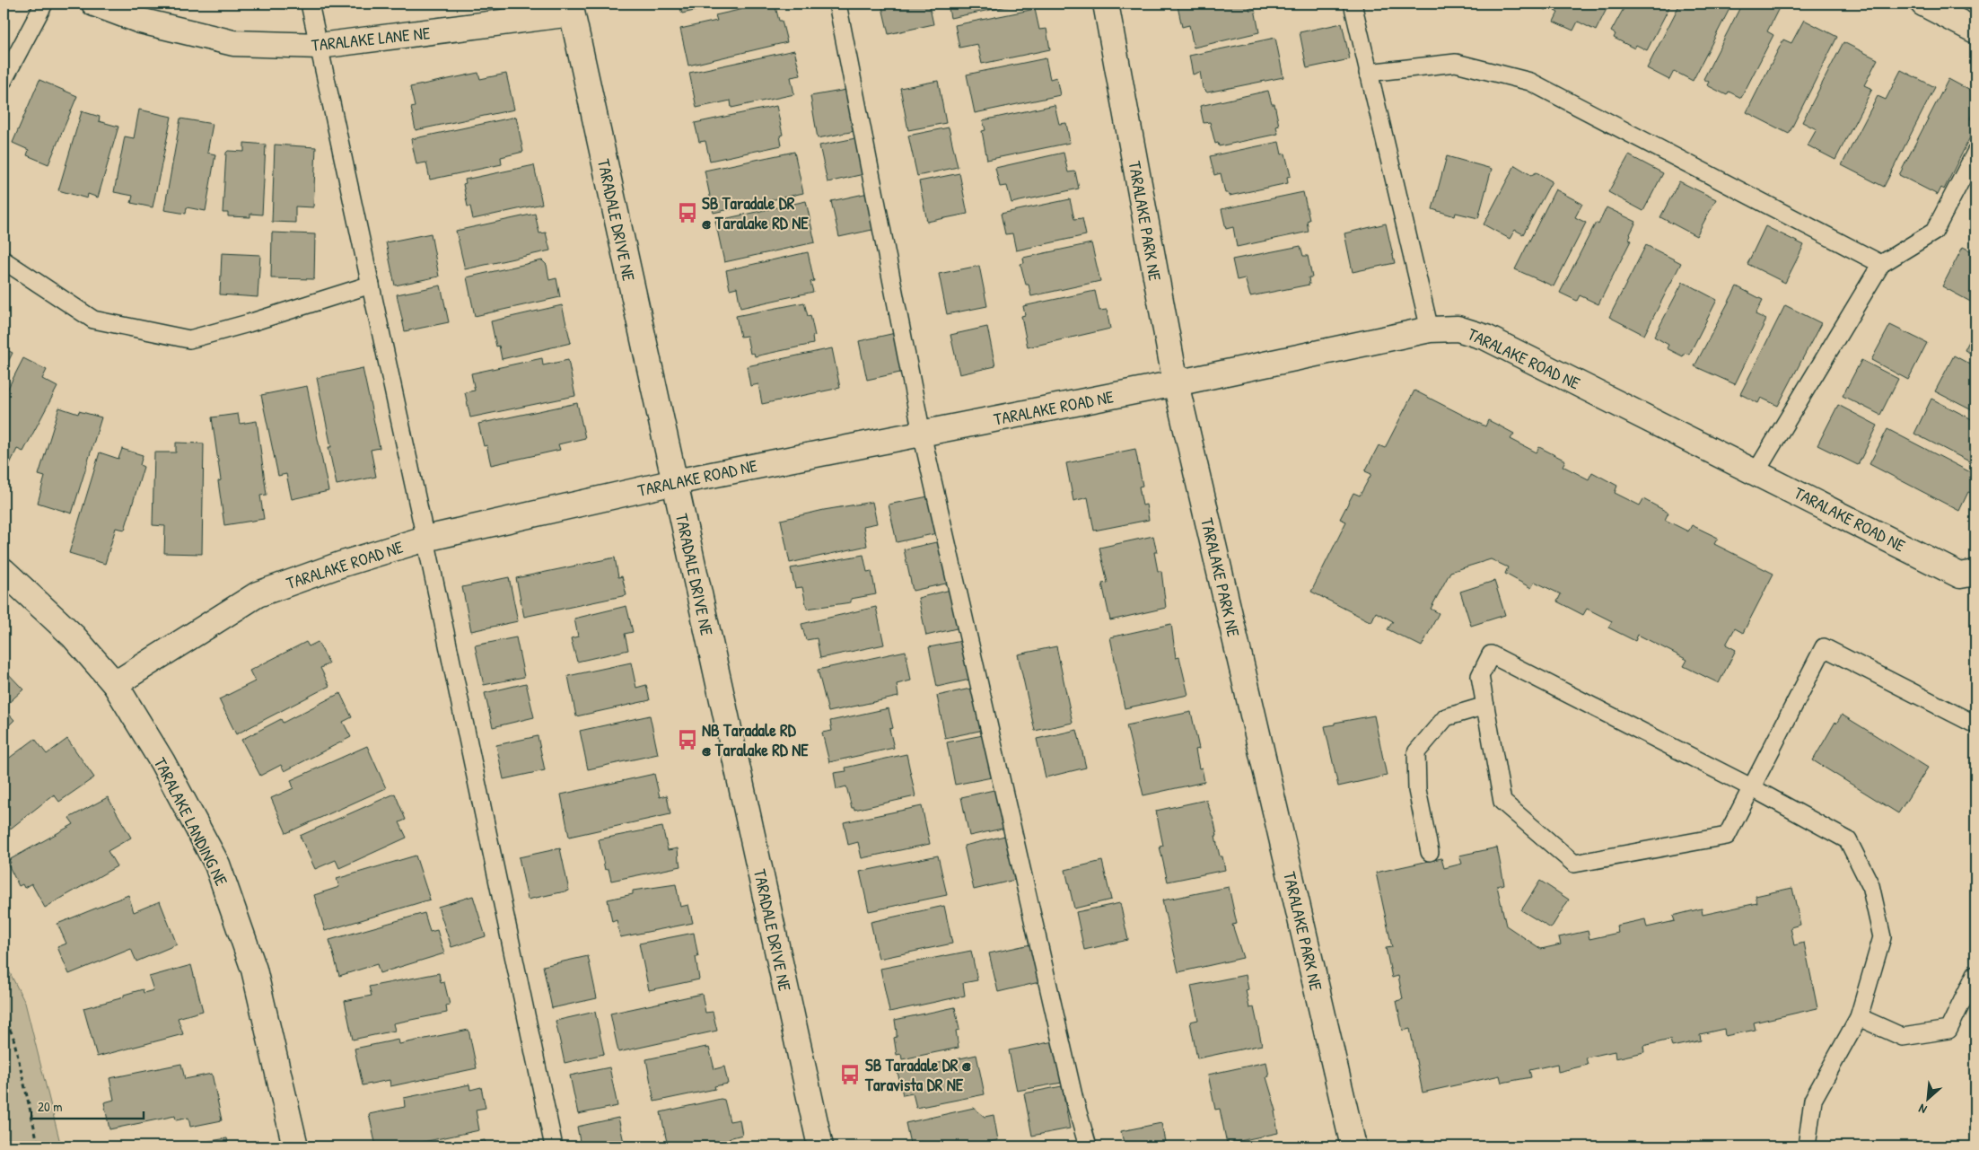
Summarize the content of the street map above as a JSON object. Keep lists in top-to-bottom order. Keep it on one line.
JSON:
{"streets":{"street":["TARALAKE LANE NE","TARADALE DRIVE NE","TARALAKE PARK NE","TARALAKE ROAD NE","TARALAKE LANDING NE"]},"crossings":[["TARALAKE LANE NE","TARADALE DRIVE NE"],["TARADALE DRIVE NE","TARALAKE ROAD NE"],["TARALAKE PARK NE","TARALAKE ROAD NE"],["TARALAKE ROAD NE","TARALAKE LANDING NE"]],"places":{"bus stop":["SB Taradale DR @ Taralake RD NE","NB Taradale RD @ Taralake RD NE","SB Taradale DR @ Taravista DR NE"]},"scale_bar":"20 m","north":"bottom left"}
